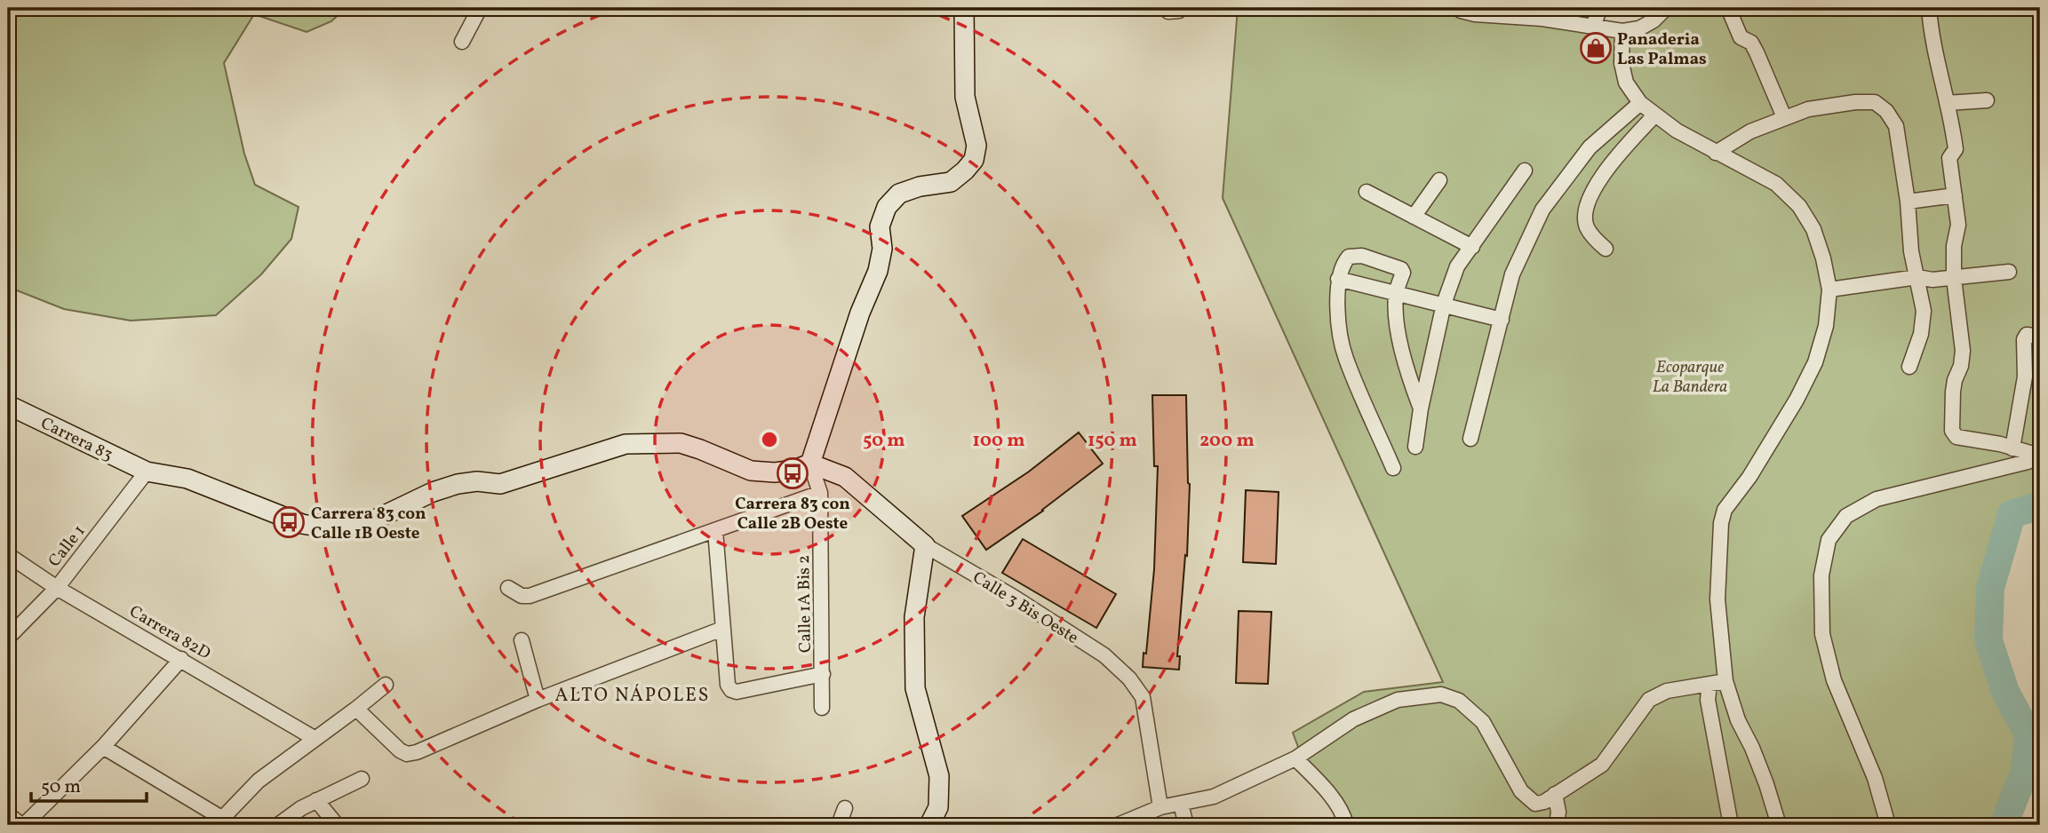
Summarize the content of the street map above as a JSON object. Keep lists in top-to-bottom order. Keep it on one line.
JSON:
{"streets":{"street":["Carrera 83","Calle 1","Calle 1A Bis 2","Calle 3 Bis Oeste","Carrera 82D"]},"crossings":[["Carrera 83","Calle 1"],["Carrera 83","Calle 1A Bis 2"],["Carrera 83","Calle 3 Bis Oeste"],["Calle 1","Carrera 82D"],["Calle 1A Bis 2","Calle 3 Bis Oeste"]],"districts":["ALTO NÁPOLES"],"parks":["Ecoparque La Bandera"],"places":{"shop":["Panaderia Las Palmas"],"bus stop":["Carrera 83 con Calle 2B Oeste","Carrera 83 con Calle 1B Oeste"]},"scale_bar":"50 m","rings":["50 m","100 m","150 m","200 m"]}
